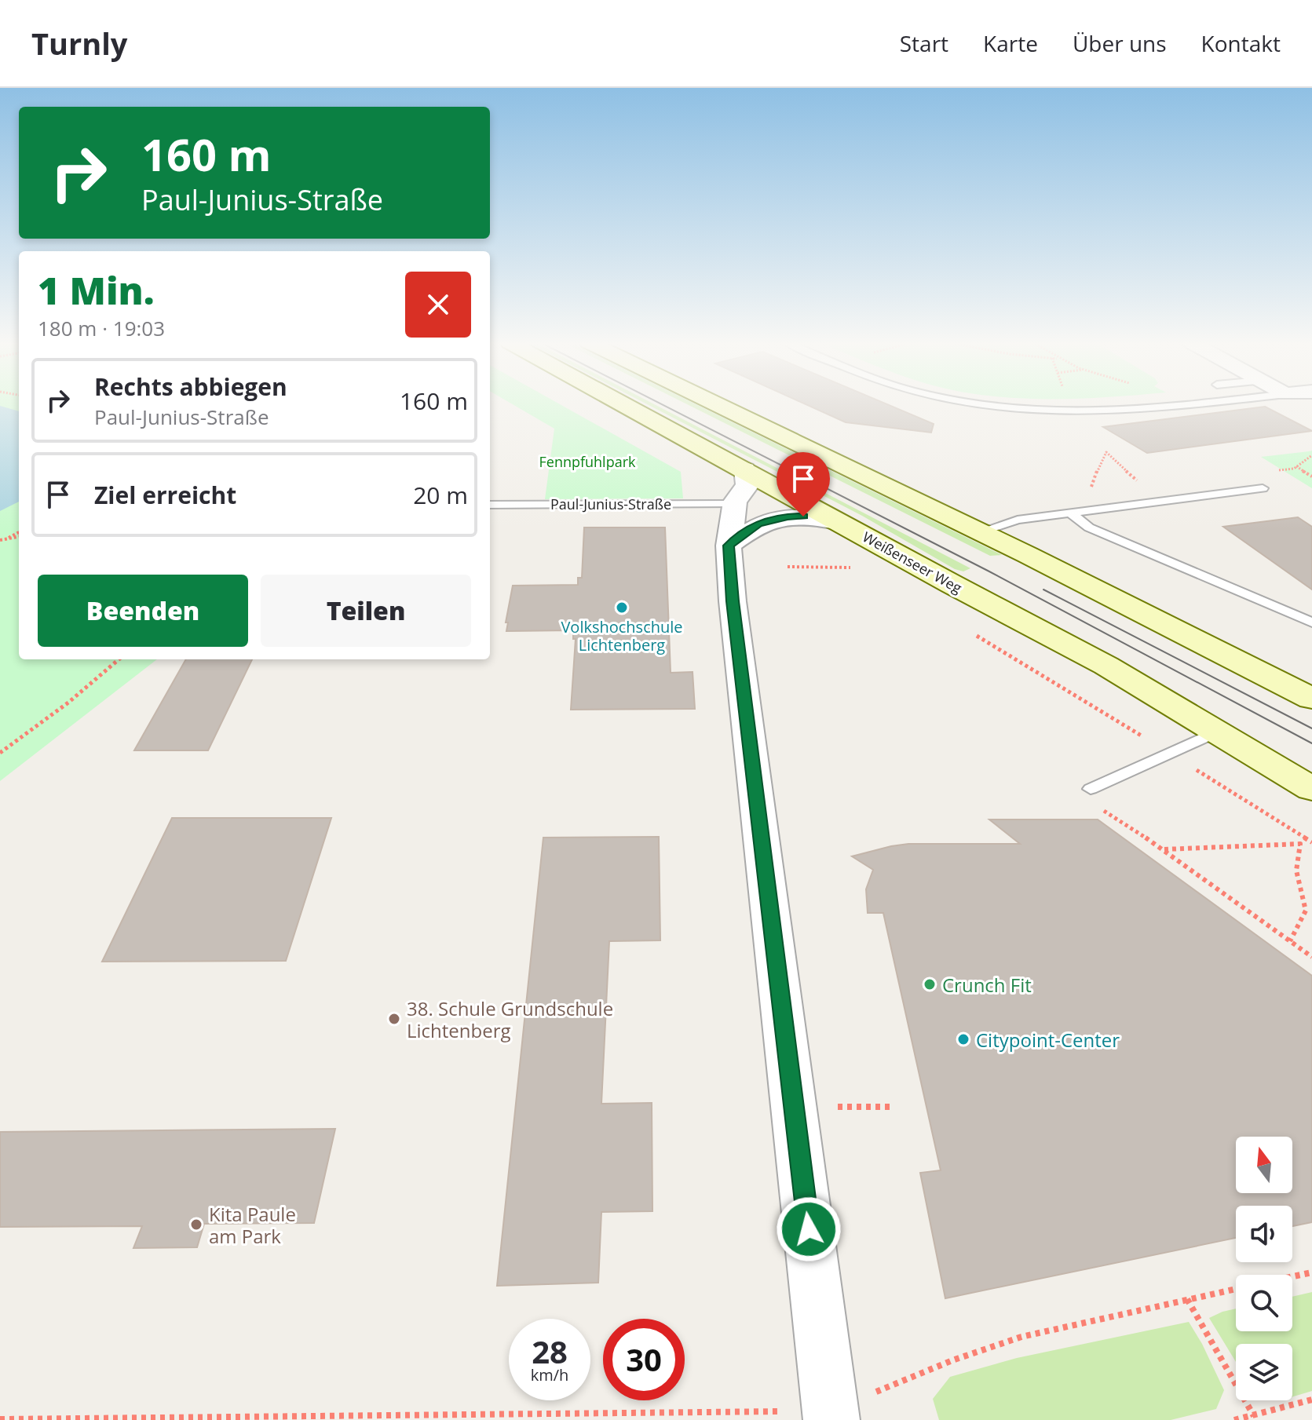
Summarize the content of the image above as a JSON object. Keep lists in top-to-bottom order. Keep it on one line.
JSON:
{"streets":{"main road":["Weißenseer Weg"],"lane":["Paul-Junius-Straße"]},"parks":["Fennpfuhlpark"],"places":["Volkshochschule Lichtenberg","Crunch Fit","38. Schule Grundschule Lichtenberg","Citypoint-Center","Kita Paule am Park"],"north":"top","page":{"header":"Turnly","nav":["Start","Karte","Über uns","Kontakt"],"turn":["160 m","Paul-Junius-Straße"],"heading":["1 Min.","180 m · 19:03"],"list":[{"name":"Rechts abbiegen","note":"Paul-Junius-Straße","value":"160 m"},{"name":"Ziel erreicht","value":"20 m"}],"buttons":["Beenden","Teilen"],"speed":"28 km/h","limit":"30"}}
